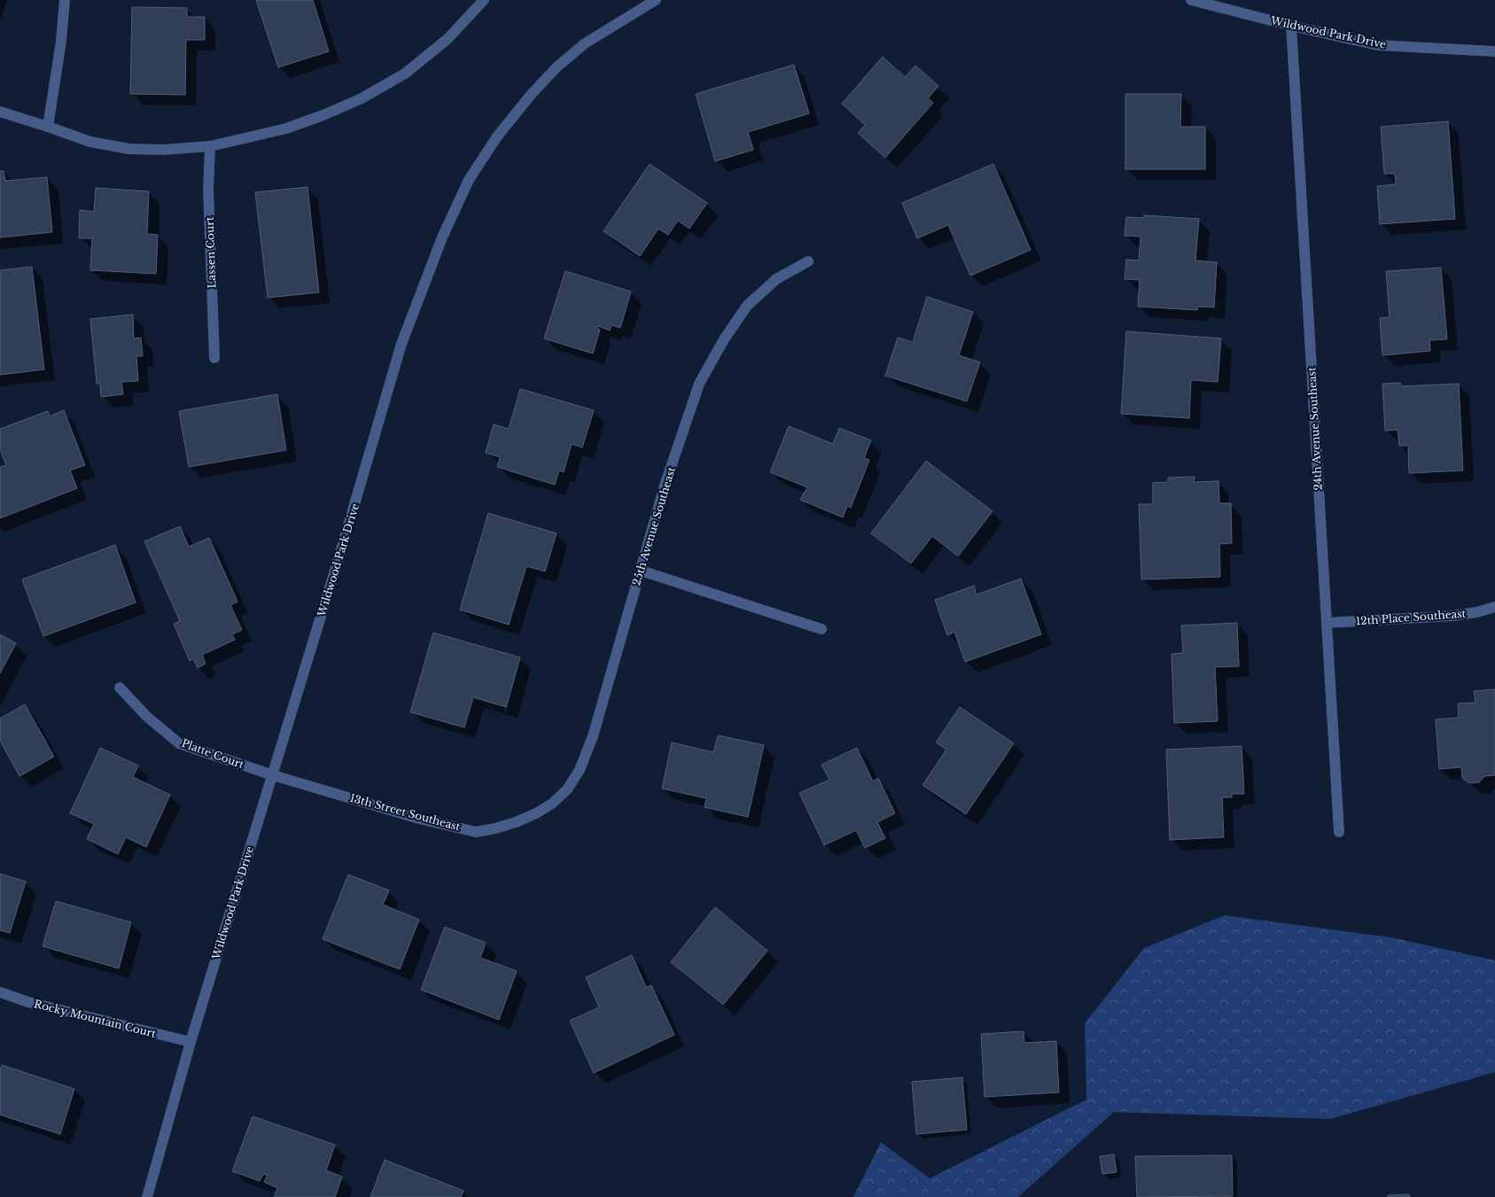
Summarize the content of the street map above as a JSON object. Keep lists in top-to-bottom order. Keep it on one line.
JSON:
{"streets":{"street":["Wildwood Park Drive","Lassen Court","24th Avenue Southeast","25th Avenue Southeast","12th Place Southeast","Platte Court","13th Street Southeast","Rocky Mountain Court"]},"crossings":[["Wildwood Park Drive","24th Avenue Southeast"],["Wildwood Park Drive","Platte Court"],["Wildwood Park Drive","13th Street Southeast"],["Wildwood Park Drive","Rocky Mountain Court"],["24th Avenue Southeast","12th Place Southeast"],["25th Avenue Southeast","13th Street Southeast"],["Platte Court","13th Street Southeast"]]}
